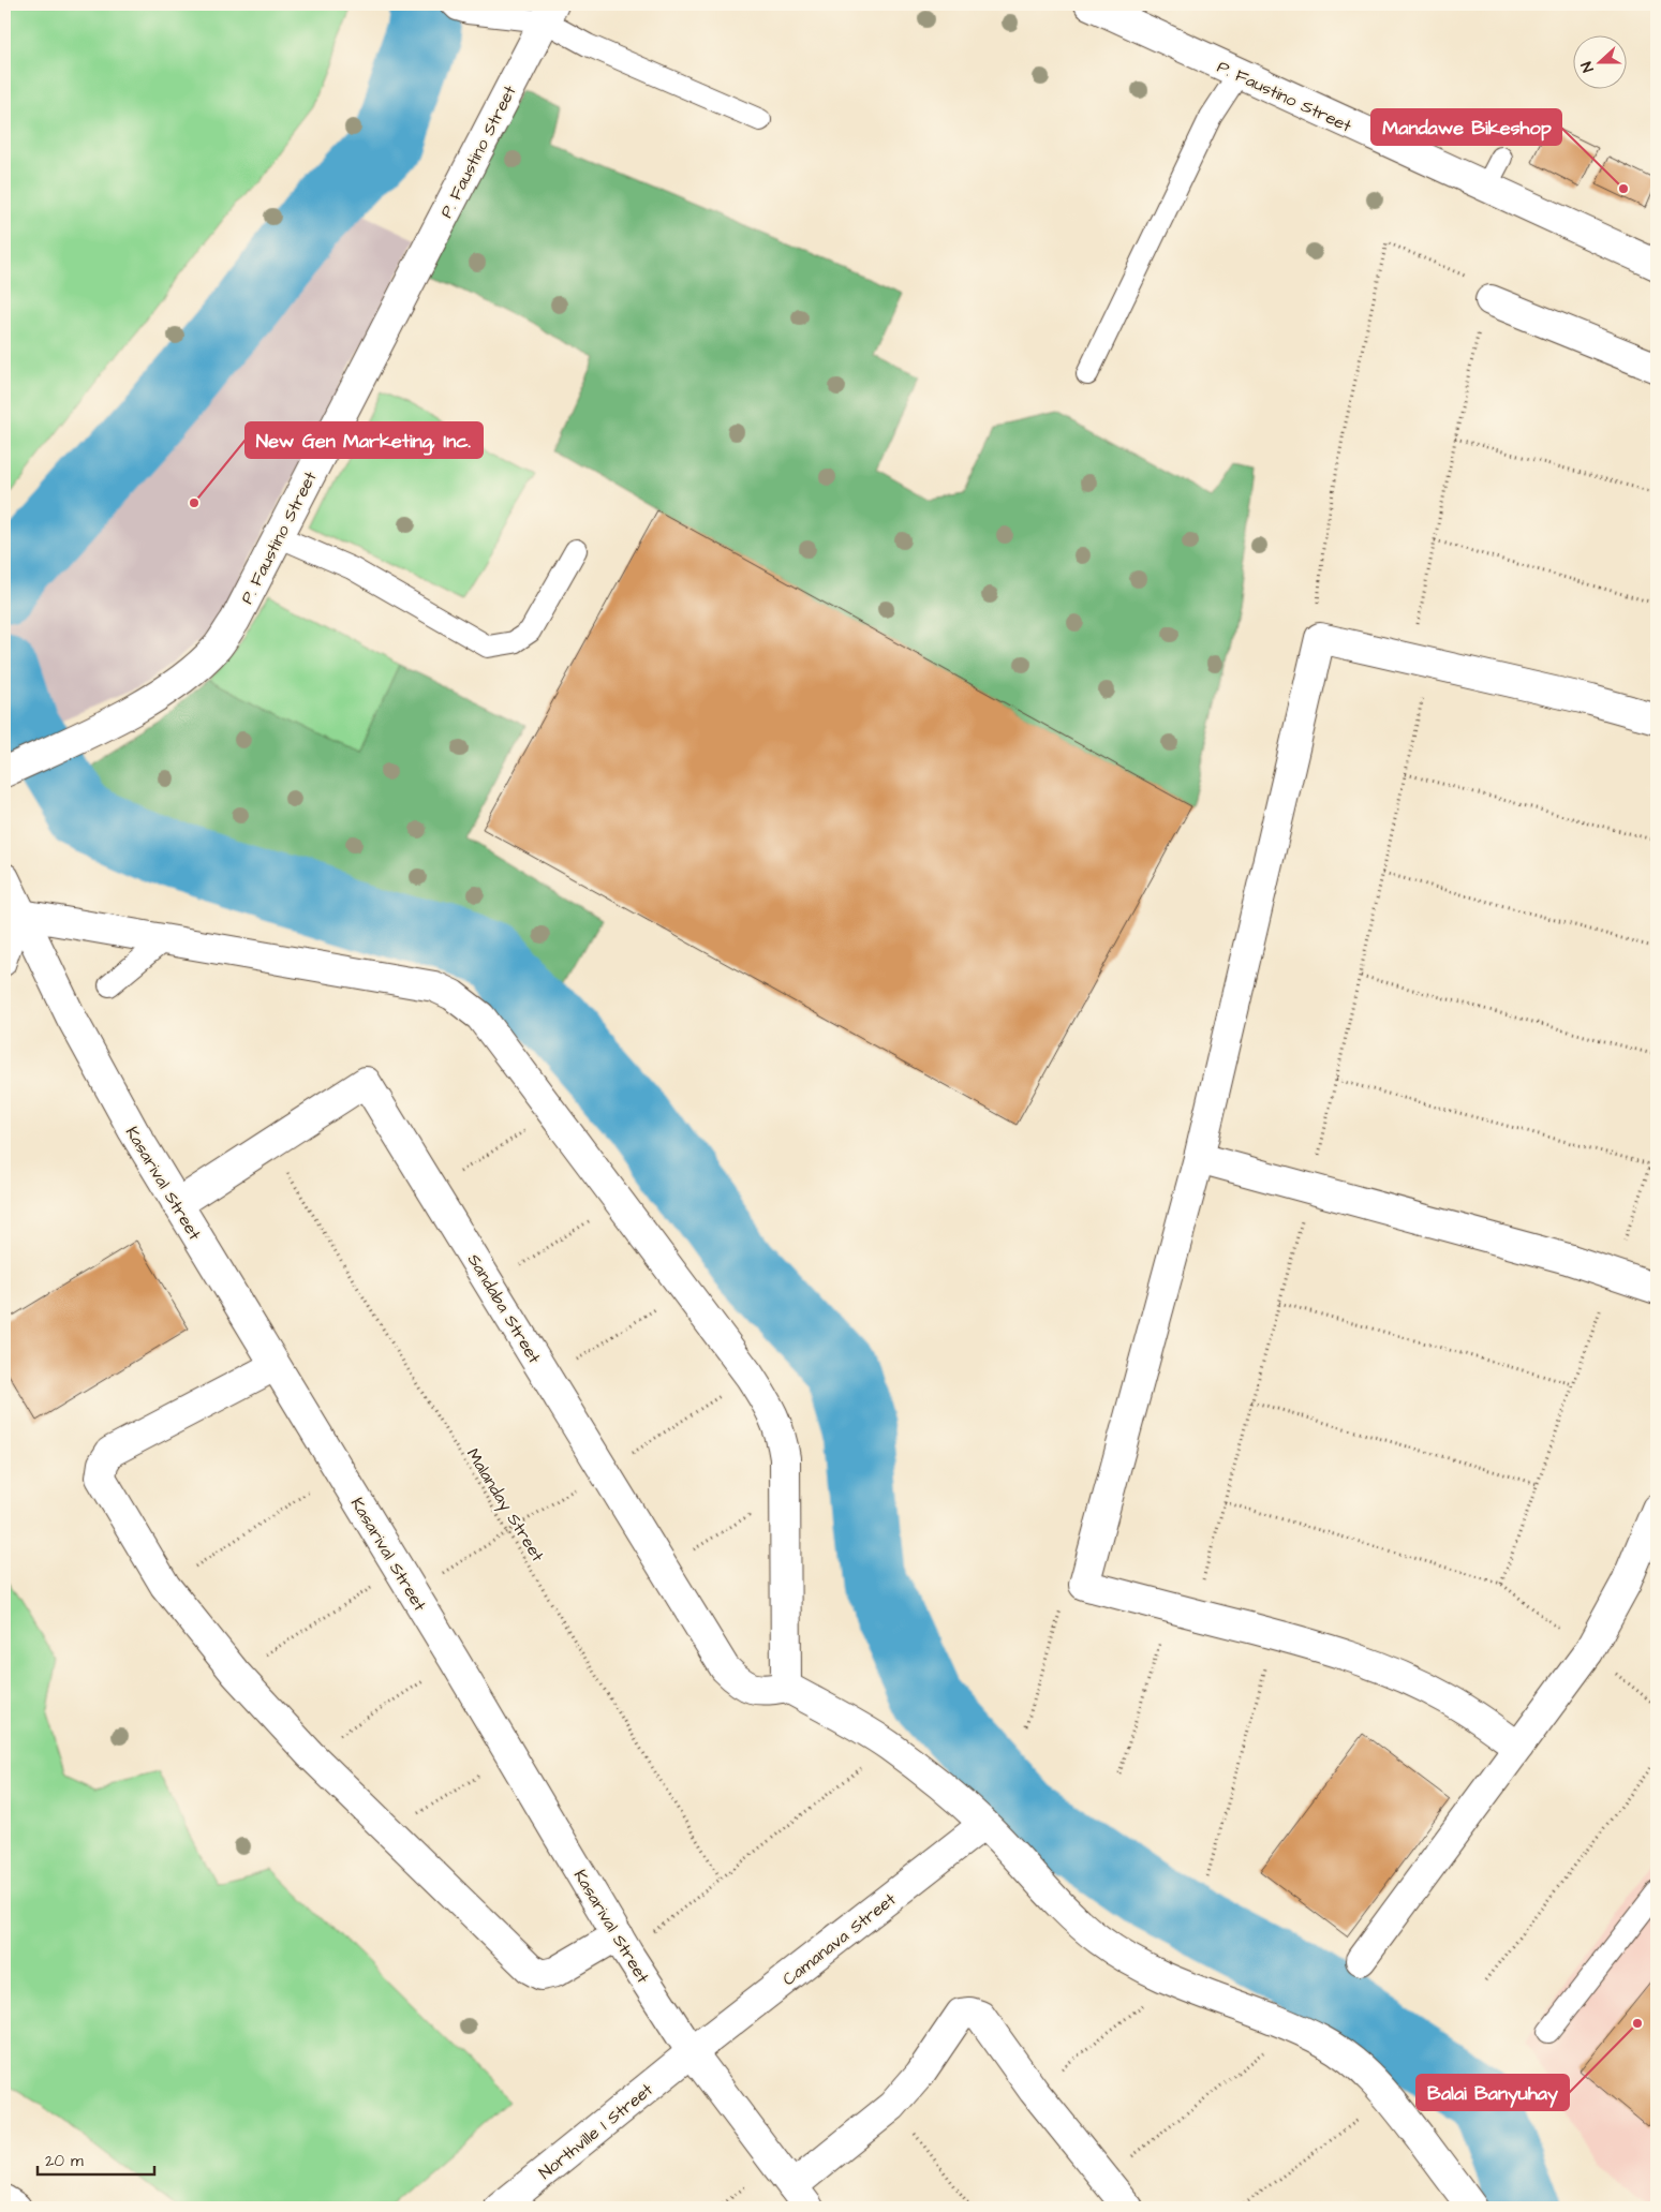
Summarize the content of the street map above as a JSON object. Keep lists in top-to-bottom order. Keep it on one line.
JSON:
{"streets":{"street":["P. Faustino Street","Kasarival Street","Sandaba Street","Camanava Street","Northville 1 Street"],"path":["Malanday Street"]},"crossings":[["Kasarival Street","Sandaba Street"],["Kasarival Street","Camanava Street"],["Kasarival Street","Northville 1 Street"],["Sandaba Street","Malanday Street"],["Camanava Street","Northville 1 Street"]],"places":["Mandawe Bikeshop","New Gen Marketing, Inc.","Balai Banyuhay"],"scale_bar":"20 m","north":"left"}
